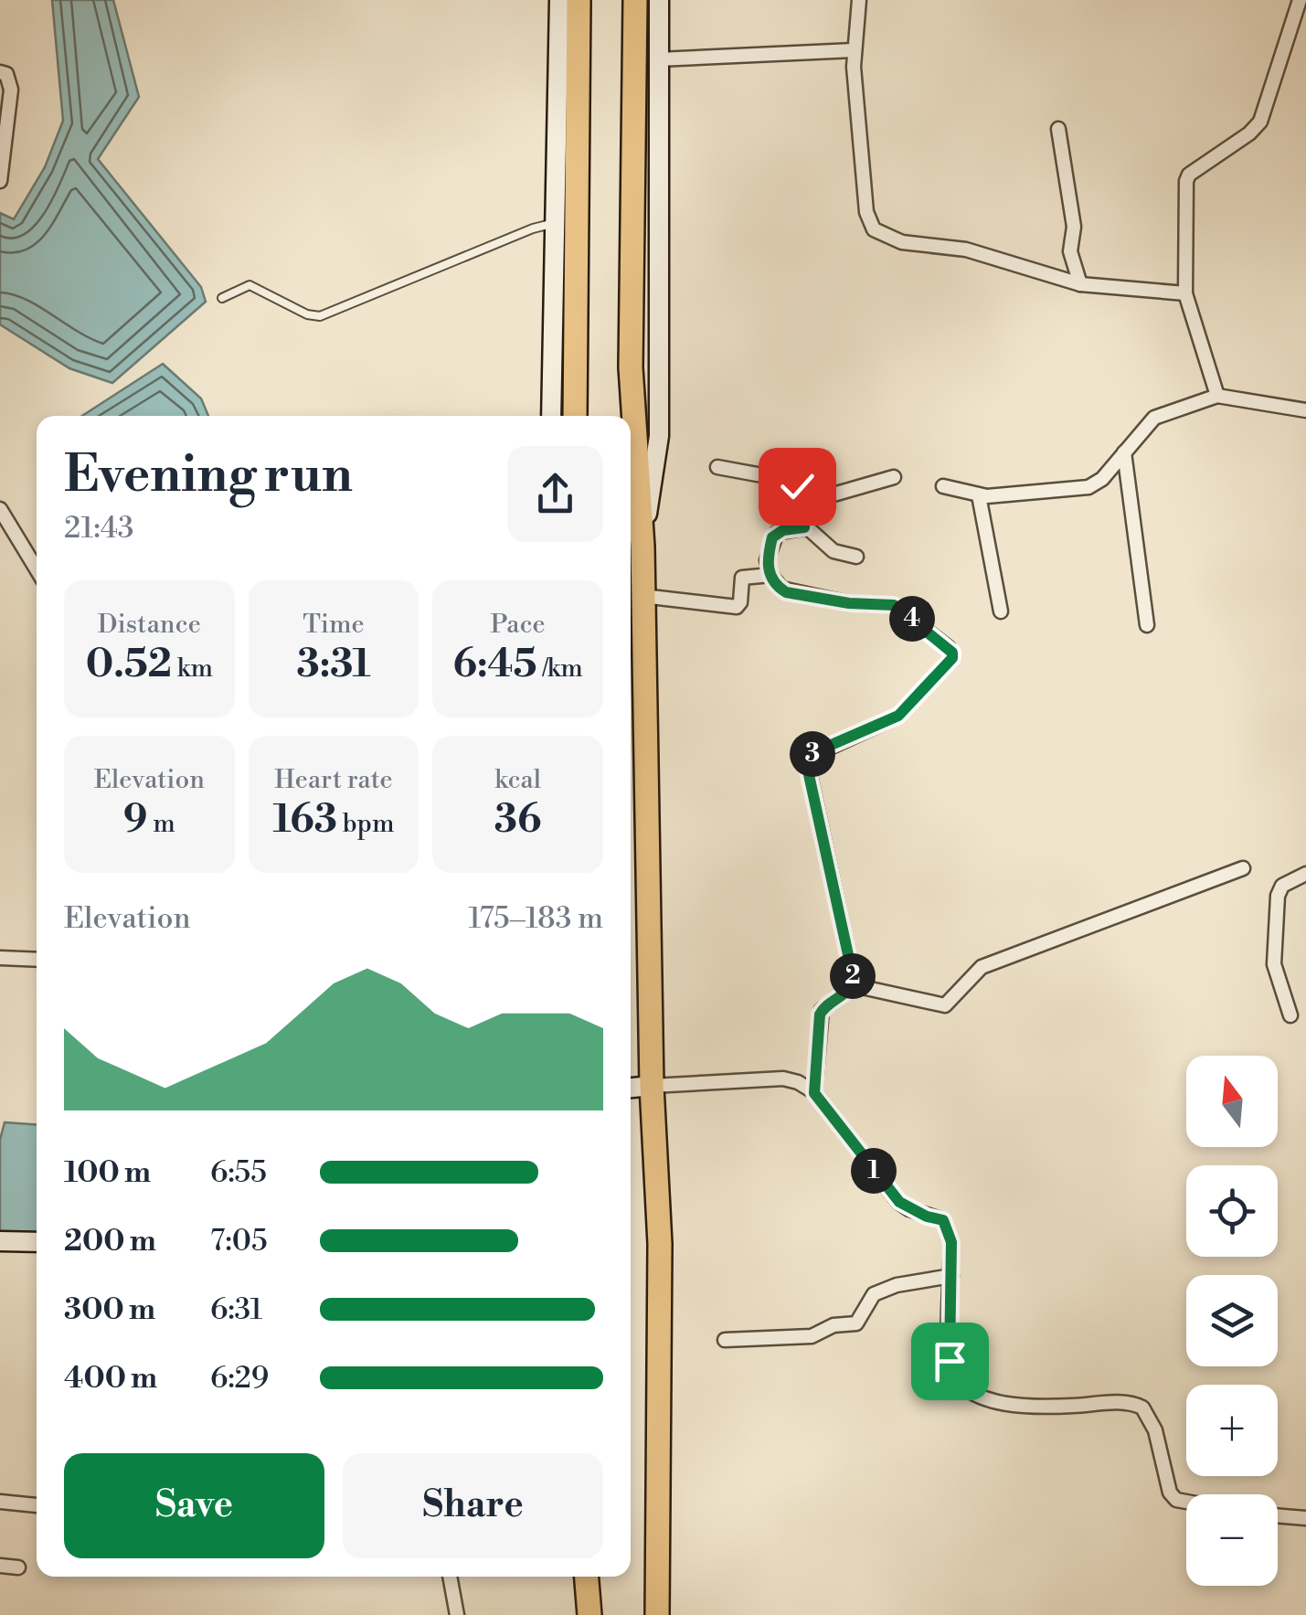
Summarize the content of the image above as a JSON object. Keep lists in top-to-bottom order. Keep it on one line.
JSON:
{"north":"top","page":{"heading":["Evening run","21:43"],"stats":[["Distance","0.52 km"],["Time","3:31"],["Pace","6:45 /km"],["Elevation","9 m"],["Heart rate","163 bpm"],["kcal","36"]],"pins":["4","3","2","1"],"chart":["Elevation","175–183 m"],"map_buttons":["+","−"],"list":[{"name":"100 m","note":"6:55"},{"name":"200 m","note":"7:05"},{"name":"300 m","note":"6:31"},{"name":"400 m","note":"6:29"}],"buttons":["Save","Share"]}}
